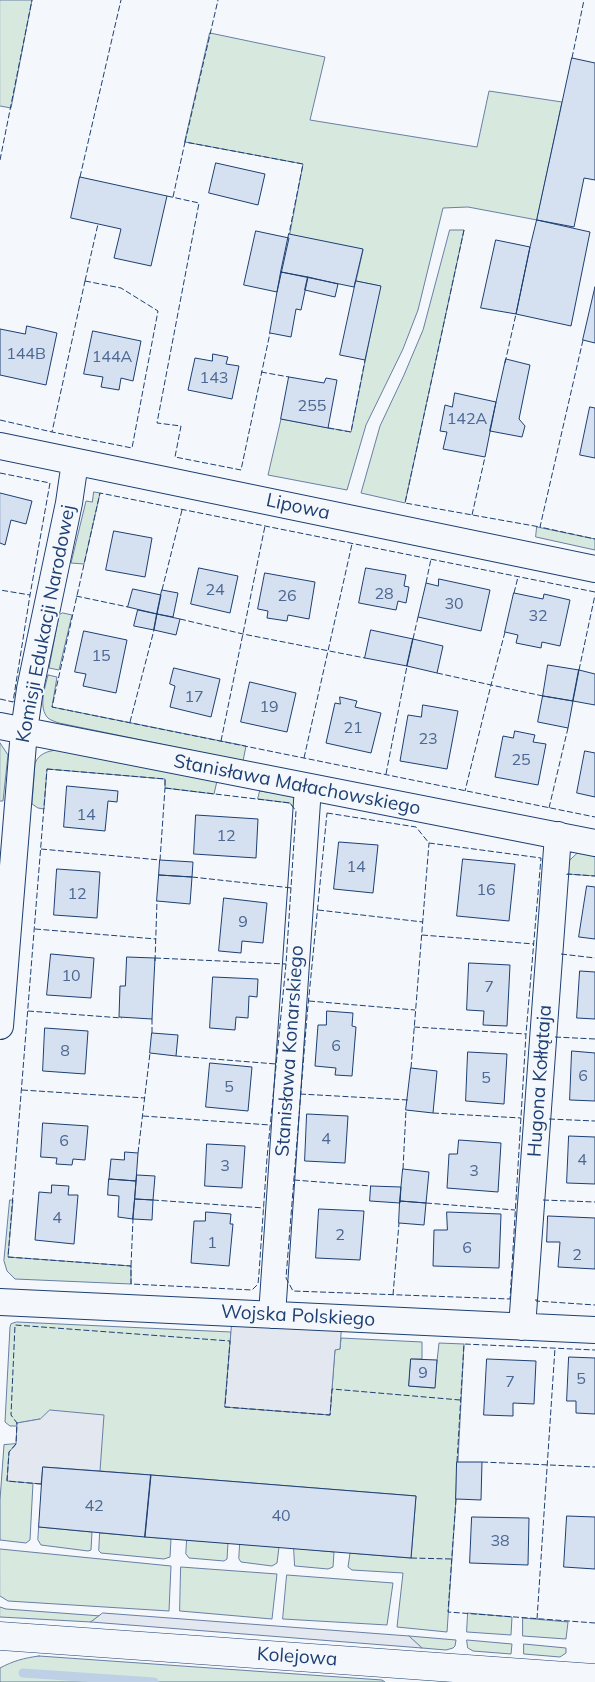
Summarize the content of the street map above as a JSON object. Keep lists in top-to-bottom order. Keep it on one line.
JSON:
{"streets":{"street":["Lipowa","Komisji Edukacji Narodowej","Stanisława Małachowskiego","Stanisława Konarskiego","Hugona Kołłątaja","Wojska Polskiego","Kolejowa"]},"crossings":[["Lipowa","Komisji Edukacji Narodowej"],["Komisji Edukacji Narodowej","Stanisława Małachowskiego"],["Stanisława Małachowskiego","Stanisława Konarskiego"],["Stanisława Małachowskiego","Hugona Kołłątaja"],["Stanisława Konarskiego","Wojska Polskiego"],["Hugona Kołłątaja","Wojska Polskiego"]],"house_numbers":["144B","144A","143","255","142A","24","28","26","30","32","15","17","19","21","23","25","14","12","14","16","12","9","10","7","6","8","6","5","5","4","6","4","3","3","4","2","1","6","2","9","5","7","42","40","38"]}
